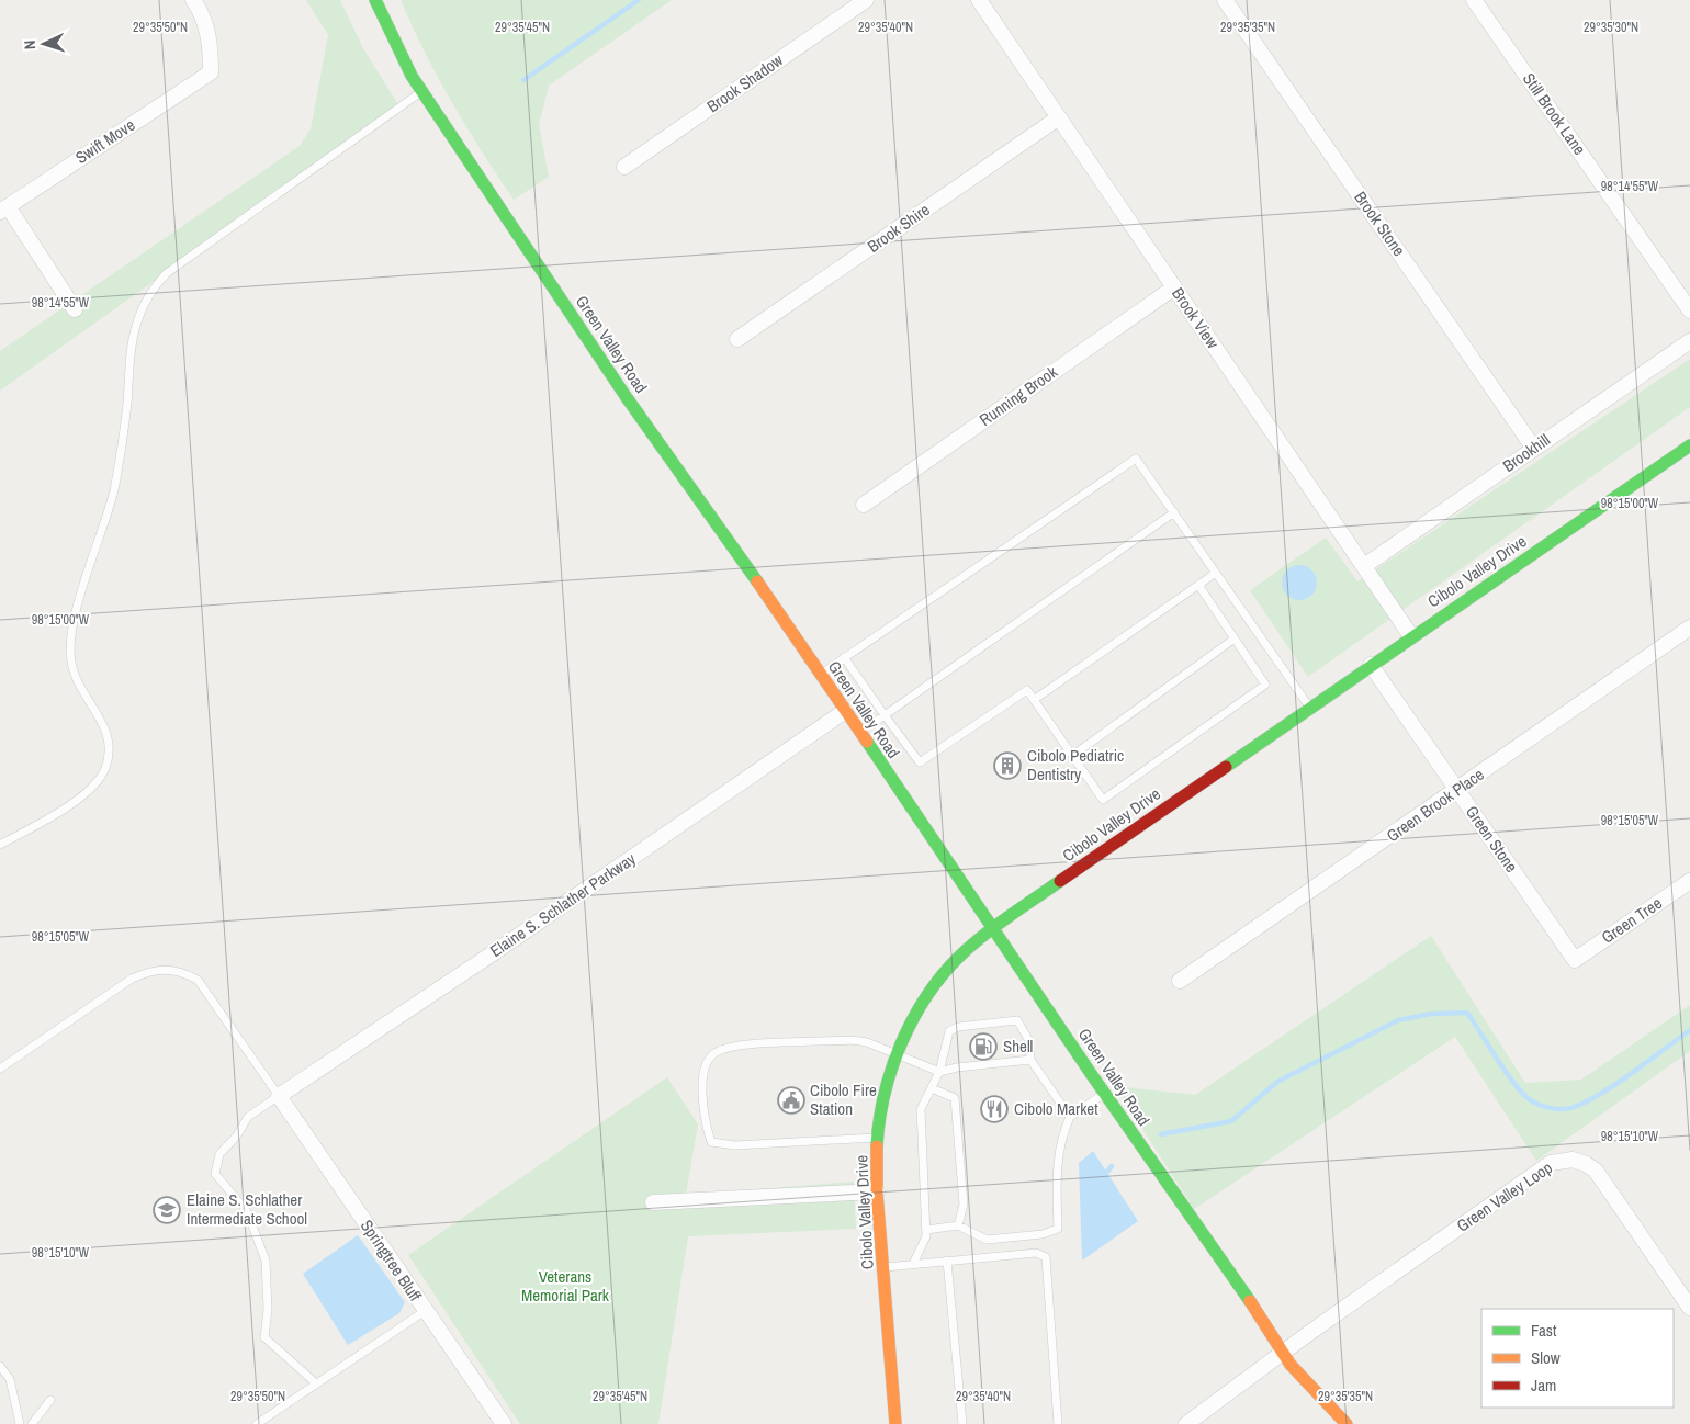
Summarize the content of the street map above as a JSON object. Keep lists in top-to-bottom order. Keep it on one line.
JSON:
{"streets":{"street":["Brook Shadow","Still Brook Lane","Swift Move","Brook Stone","Brook Shire","Brook View","Green Valley Road","Running Brook","Brookhill","Cibolo Valley Drive","Green Brook Place","Green Stone","Elaine S. Schlather Parkway","Green Tree","Green Valley Loop","Springtree Bluff"]},"crossings":[["Brook Stone","Brookhill"],["Brook Shire","Brook View"],["Brook View","Running Brook"],["Brook View","Brookhill"],["Brook View","Cibolo Valley Drive"],["Green Valley Road","Cibolo Valley Drive"],["Green Valley Road","Elaine S. Schlather Parkway"],["Green Valley Road","Green Valley Loop"],["Cibolo Valley Drive","Green Stone"],["Green Brook Place","Green Stone"],["Green Stone","Green Tree"],["Elaine S. Schlather Parkway","Springtree Bluff"]],"parks":["Veterans Memorial Park"],"places":{"building":["Cibolo Pediatric Dentistry"],"fuel station":["Shell"],"public building":["Cibolo Fire Station"],"restaurant":["Cibolo Market"],"school or university":["Elaine S. Schlather Intermediate School"]},"legend":["Fast","Slow","Jam"],"north":"left","coordinates":["29°35'50\"N","29°35'45\"N","29°35'40\"N","29°35'35\"N","29°35'30\"N","98°14'55\"W","98°15'00\"W","98°15'05\"W","98°15'10\"W"]}
